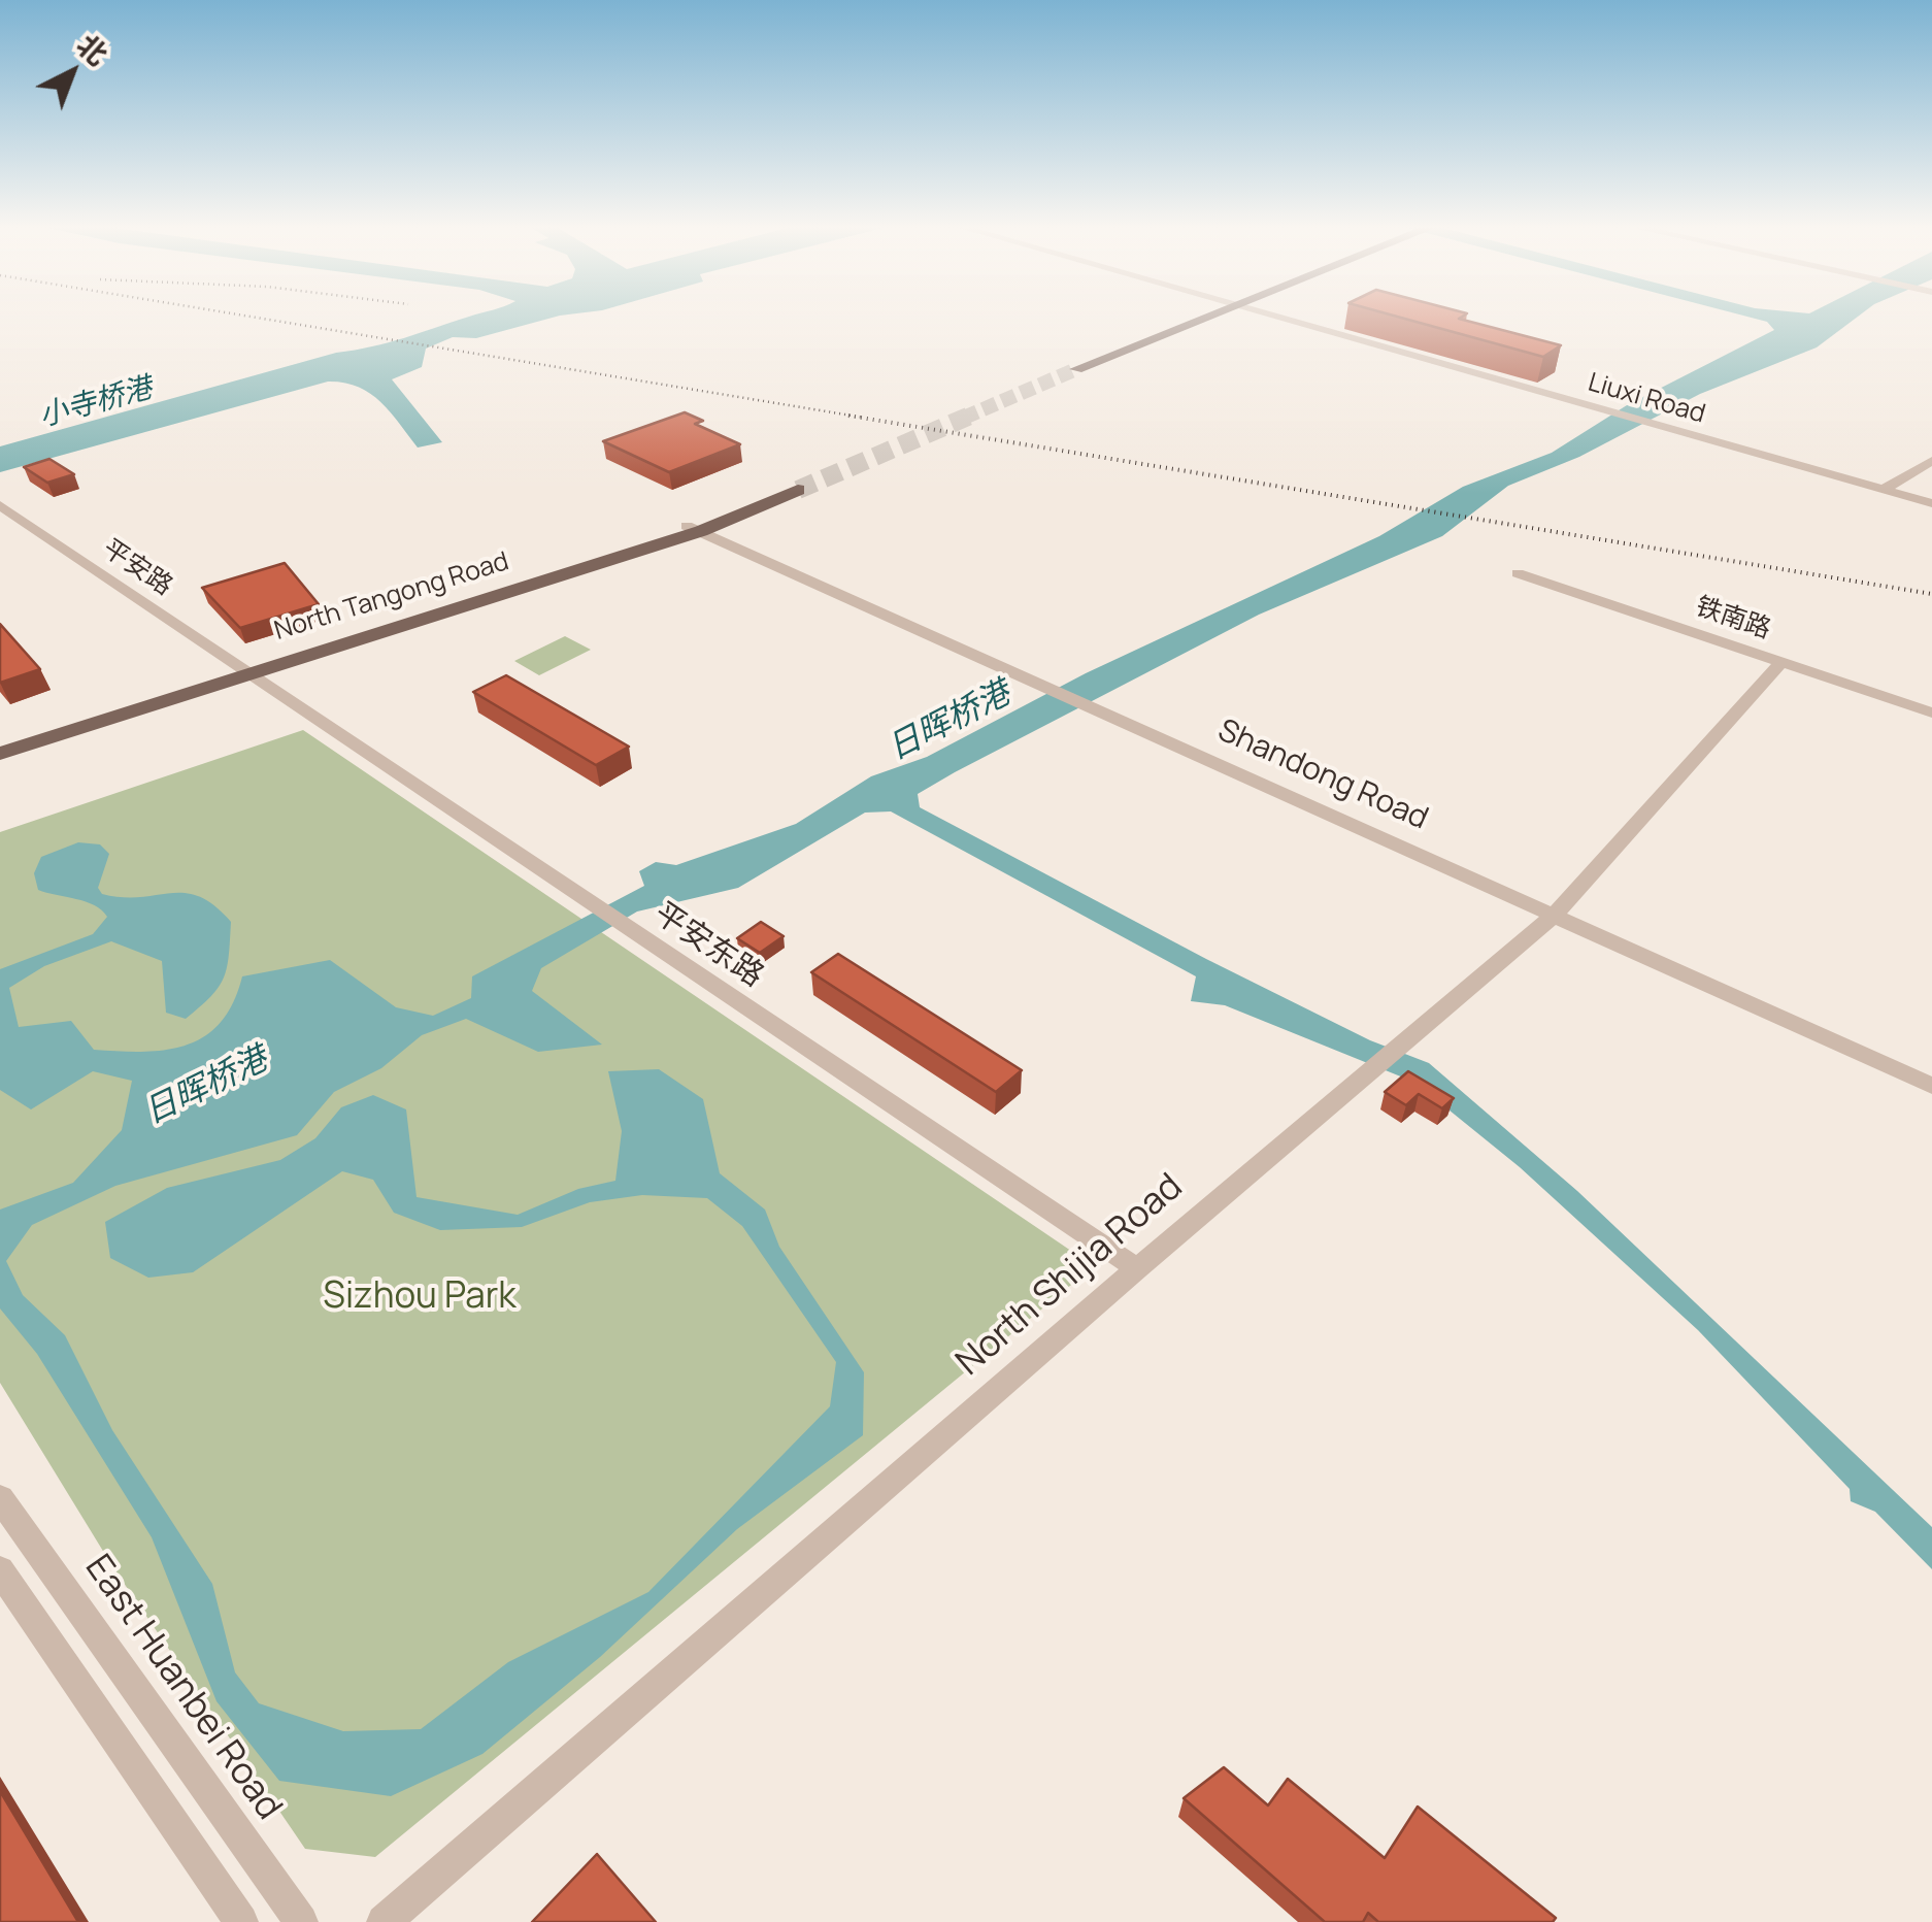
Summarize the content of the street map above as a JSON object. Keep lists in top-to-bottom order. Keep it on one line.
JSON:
{"streets":{"main road":["North Tangong Road"],"street":["Liuxi Road","平安路","铁南路","Shandong Road","平安东路","North Shijia Road","East Huanbei Road"]},"crossings":[["平安路","North Tangong Road"],["平安路","平安东路"],["North Tangong Road","Shandong Road"],["North Tangong Road","平安东路"],["铁南路","North Shijia Road"],["Shandong Road","North Shijia Road"],["平安东路","North Shijia Road"]],"water":["小寺桥港","日晖桥港"],"parks":["Sizhou Park"],"north":"top right"}
